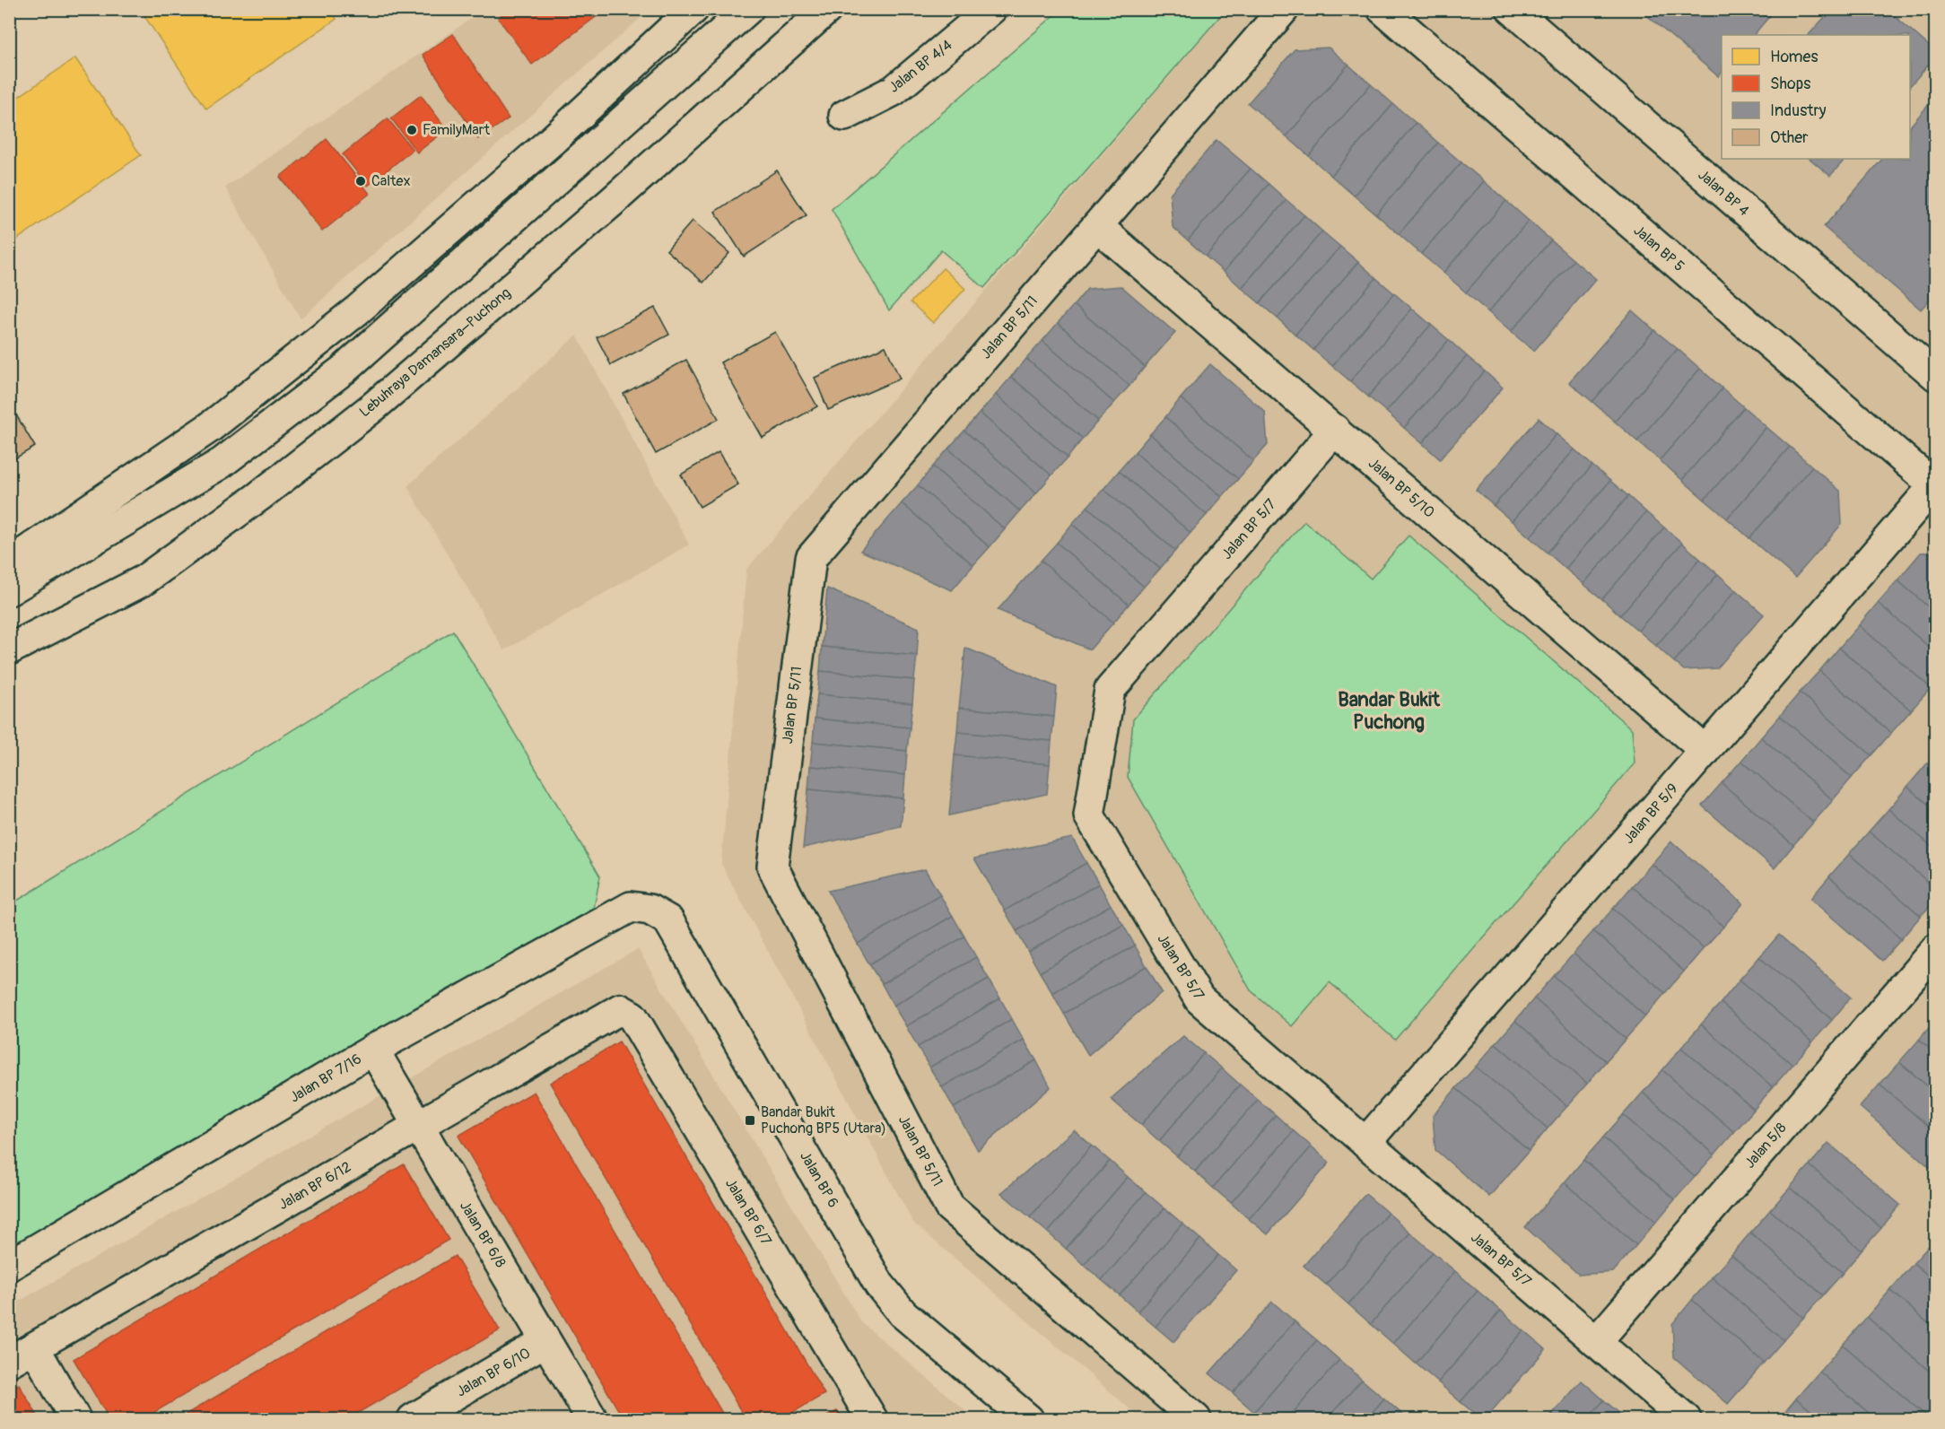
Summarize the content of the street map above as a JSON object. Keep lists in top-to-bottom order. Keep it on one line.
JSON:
{"streets":{"main road":["Jalan BP 4/4","Jalan BP 4","Jalan BP 5","Jalan BP 5/11","Lebuhraya Damansara–Puchong","Jalan BP 5/10","Jalan BP 5/7","Jalan BP 5/9","Jalan BP 7/16","Jalan 5/8","Jalan BP 6","Jalan BP 6/12","Jalan BP 6/7","Jalan BP 6/8","Jalan BP 6/10"]},"crossings":[["Jalan BP 5","Jalan BP 5/9"],["Jalan BP 5/11","Jalan BP 5/10"],["Jalan BP 5/10","Jalan BP 5/7"],["Jalan BP 5/10","Jalan BP 5/9"],["Jalan BP 5/7","Jalan BP 5/9"],["Jalan BP 5/7","Jalan 5/8"],["Jalan BP 7/16","Jalan BP 6"],["Jalan BP 7/16","Jalan BP 6/8"],["Jalan BP 6/12","Jalan BP 6/7"],["Jalan BP 6/12","Jalan BP 6/8"],["Jalan BP 6/8","Jalan BP 6/10"]],"districts":["Bandar Bukit Puchong"],"places":{"other":["FamilyMart","Caltex"],"transit":["Bandar Bukit Puchong BP5 (Utara)"]},"legend":["Homes","Shops","Industry","Other"]}
